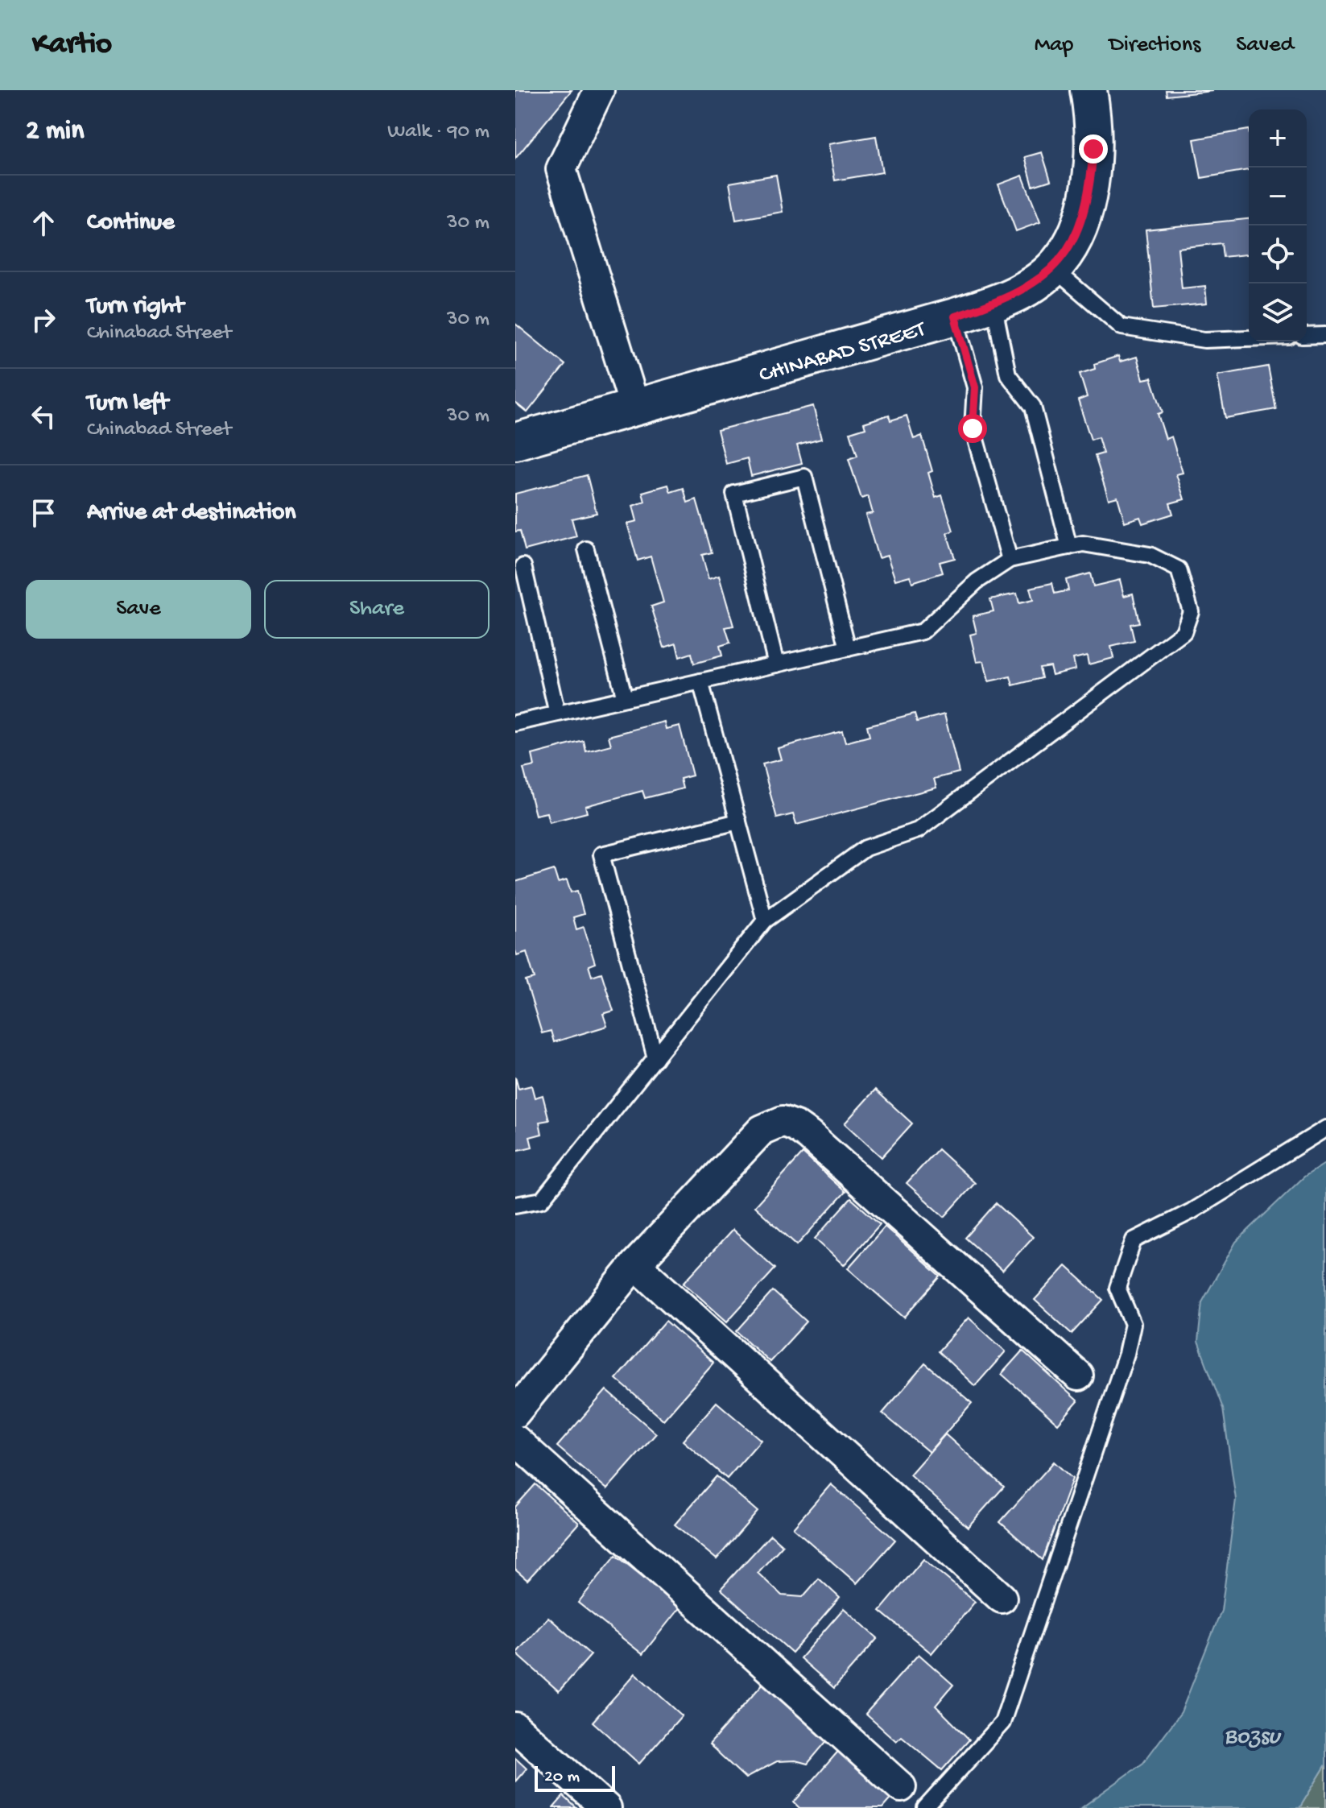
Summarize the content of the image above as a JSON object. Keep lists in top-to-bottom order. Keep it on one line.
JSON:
{"streets":{"street":["CHINABAD STREET"]},"water":["Bozsu"],"scale_bar":"20 m","page":{"header":"Kartio","nav":["Map","Directions","Saved"],"heading":["2 min","Walk · 90 m"],"map_buttons":["+","−"],"list":[["Continue","30 m"],["Turn right","Chinabad Street","30 m"],["Turn left","Chinabad Street","30 m"],"Arrive at destination"],"buttons":["Save","Share"],"scale":"20 m"}}
